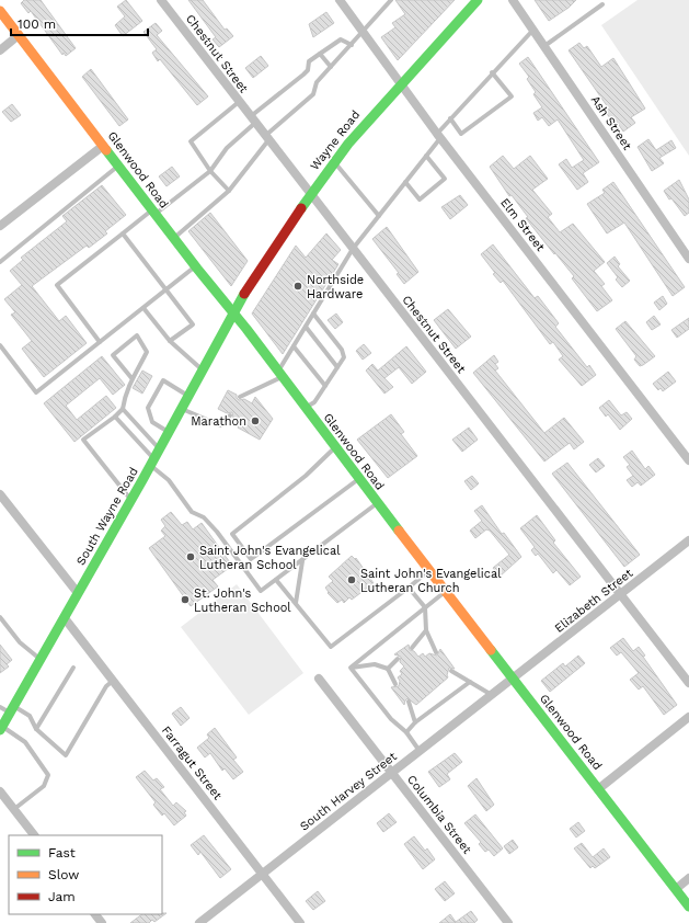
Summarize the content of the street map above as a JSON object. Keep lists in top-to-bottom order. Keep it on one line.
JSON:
{"streets":{"street":["Chestnut Street","Ash Street","Wayne Road","Glenwood Road","Elm Street","South Wayne Road","Elizabeth Street","Farragut Street","South Harvey Street","Columbia Street"]},"crossings":[["Chestnut Street","Wayne Road"],["Chestnut Street","Elizabeth Street"],["Wayne Road","Glenwood Road"],["Wayne Road","Elm Street"],["Wayne Road","South Wayne Road"],["Glenwood Road","South Wayne Road"],["Glenwood Road","Elizabeth Street"],["Glenwood Road","South Harvey Street"],["South Wayne Road","Farragut Street"],["Elizabeth Street","South Harvey Street"],["Farragut Street","South Harvey Street"],["South Harvey Street","Columbia Street"]],"places":["Northside Hardware","Marathon","Saint John's Evangelical Lutheran School","Saint John's Evangelical Lutheran Church","St. John's Lutheran School"],"legend":["Fast","Slow","Jam"],"scale_bar":"100 m"}
